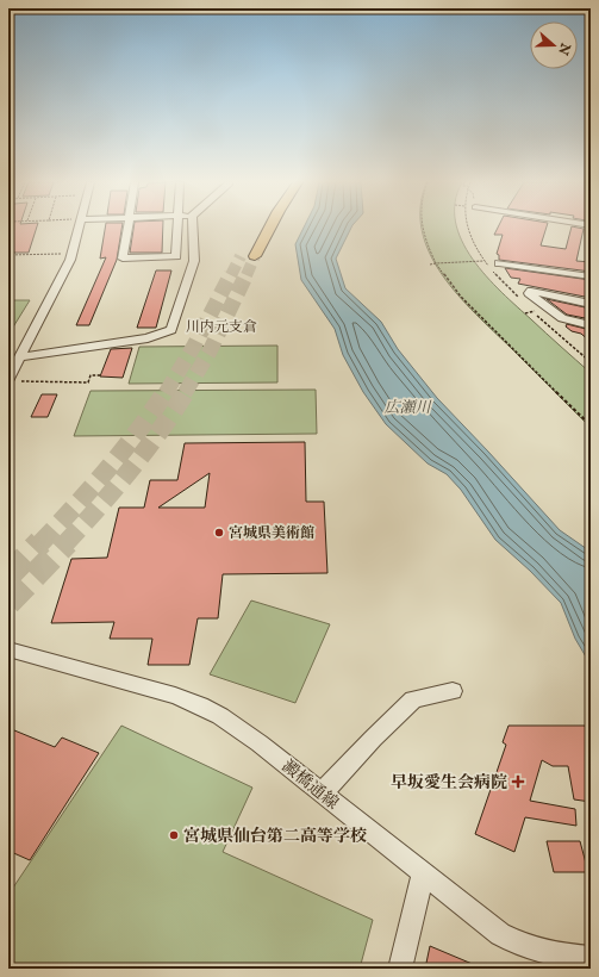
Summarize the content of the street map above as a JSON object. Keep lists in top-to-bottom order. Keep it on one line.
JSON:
{"streets":{"street":["澱橋通線"]},"districts":["川内元支倉"],"water":["広瀬川"],"places":{"other":["宮城県美術館","宮城県仙台第二高等学校"],"health":["早坂愛生会病院"]},"north":"right"}
